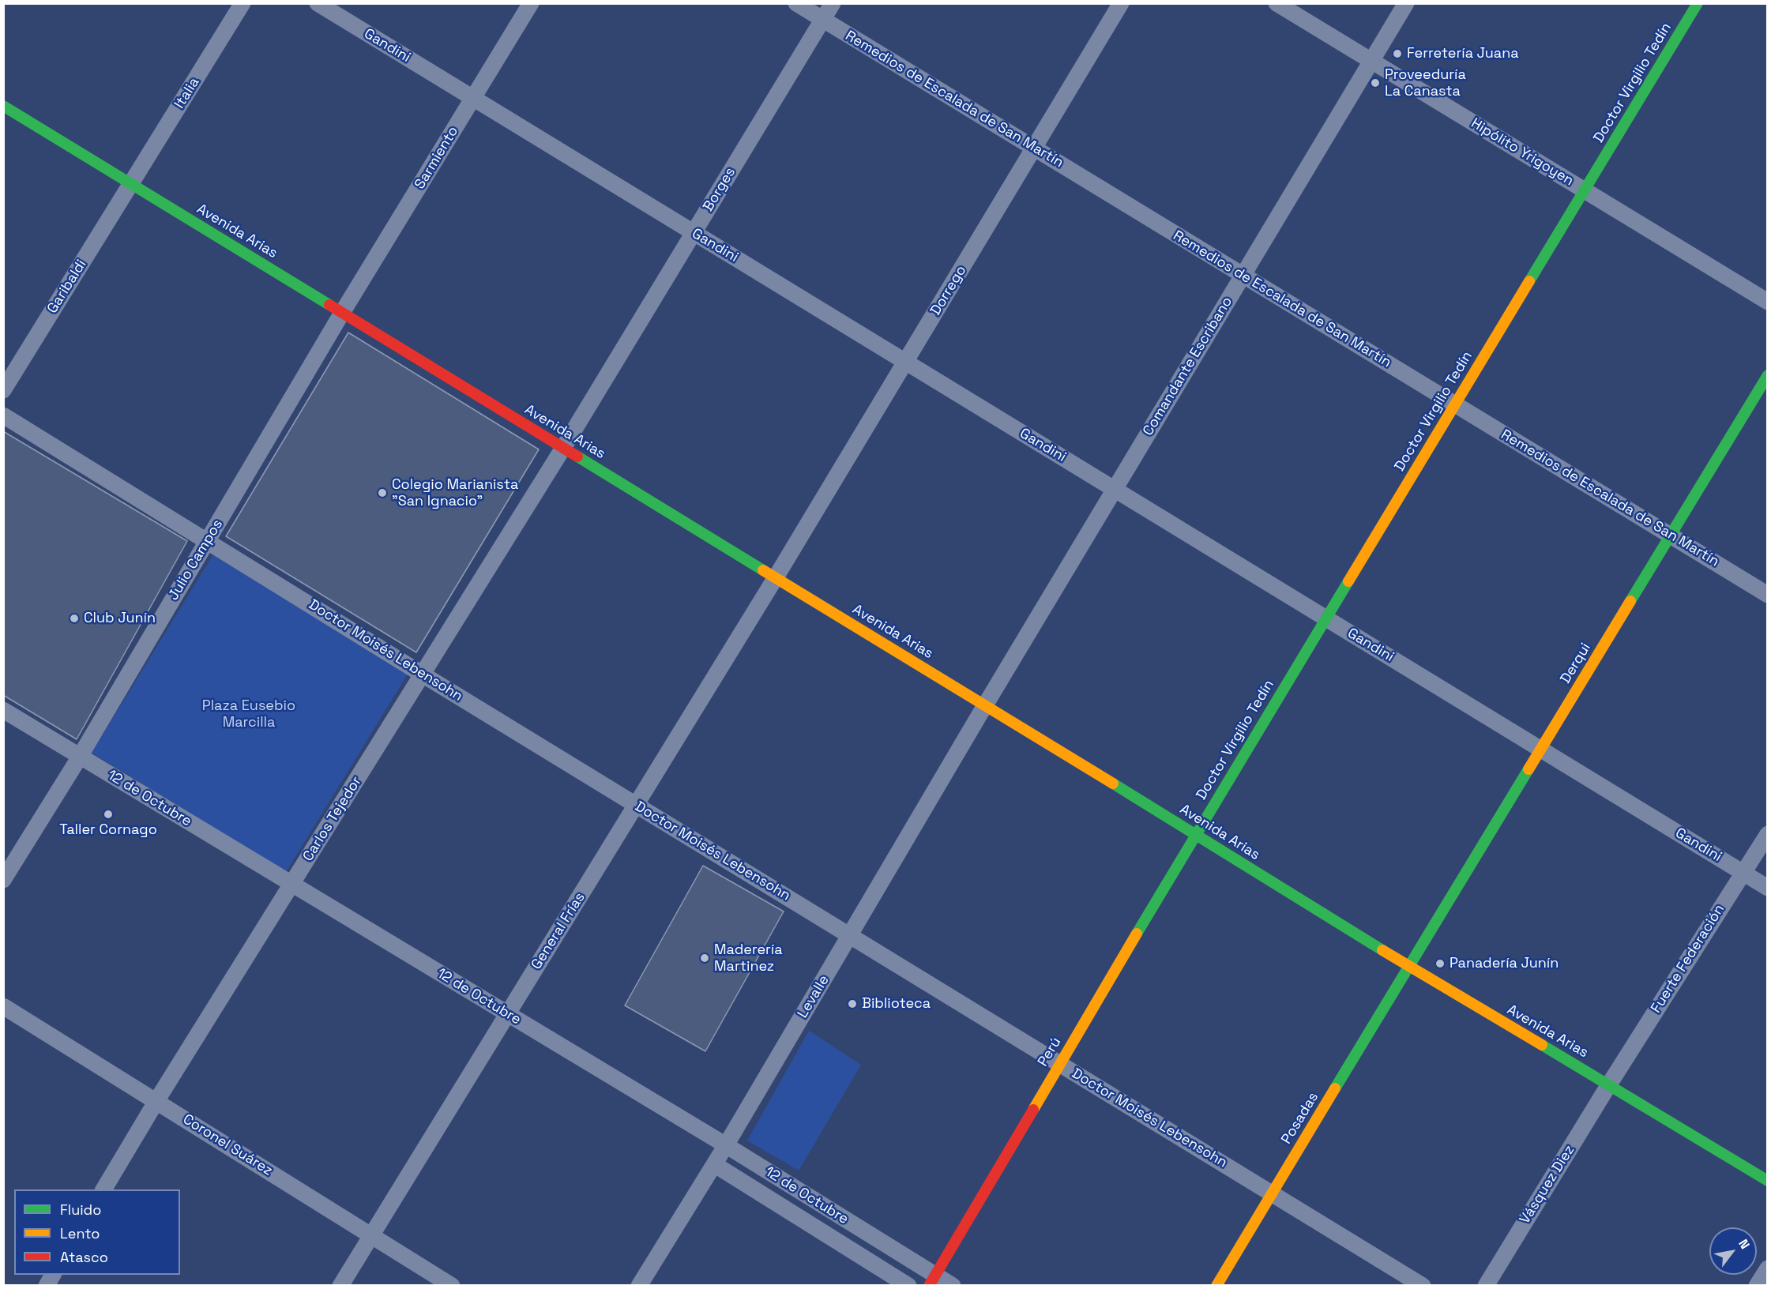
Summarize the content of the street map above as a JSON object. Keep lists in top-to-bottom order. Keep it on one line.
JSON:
{"streets":{"main road":["Doctor Virgilio Tedín","Avenida Arias","Derqui","Perú","Posadas"],"street":["Gandini","Italia","Remedios de Escalada de San Martín","Hipólito Yrigoyen","Sarmiento","Borges","Garibaldi","Dorrego","Comandante Escribano","Julio Campos","Doctor Moisés Lebensohn","12 de Octubre","Carlos Tejedor","General Frías","Fuerte Federación","Levalle","Coronel Suárez","Vásquez Diez"]},"crossings":[["Gandini","Doctor Virgilio Tedín"],["Gandini","Sarmiento"],["Gandini","Borges"],["Gandini","Dorrego"],["Gandini","Comandante Escribano"],["Gandini","Derqui"],["Gandini","Fuerte Federación"],["Doctor Virgilio Tedín","Remedios de Escalada de San Martín"],["Doctor Virgilio Tedín","Hipólito Yrigoyen"],["Doctor Virgilio Tedín","Avenida Arias"],["Doctor Virgilio Tedín","Perú"],["Italia","Avenida Arias"],["Italia","Garibaldi"],["Remedios de Escalada de San Martín","Borges"],["Remedios de Escalada de San Martín","Dorrego"],["Remedios de Escalada de San Martín","Comandante Escribano"],["Remedios de Escalada de San Martín","Derqui"],["Hipólito Yrigoyen","Comandante Escribano"],["Sarmiento","Avenida Arias"],["Sarmiento","Julio Campos"],["Borges","Avenida Arias"],["Borges","Carlos Tejedor"],["Avenida Arias","Garibaldi"],["Avenida Arias","Dorrego"],["Avenida Arias","Comandante Escribano"],["Avenida Arias","Julio Campos"],["Avenida Arias","Derqui"],["Avenida Arias","Carlos Tejedor"],["Avenida Arias","General Frías"],["Avenida Arias","Fuerte Federación"],["Avenida Arias","Levalle"],["Avenida Arias","Perú"],["Avenida Arias","Posadas"],["Avenida Arias","Vásquez Diez"],["Dorrego","General Frías"],["Comandante Escribano","Levalle"],["Julio Campos","Doctor Moisés Lebensohn"],["Julio Campos","12 de Octubre"],["Doctor Moisés Lebensohn","Carlos Tejedor"],["Doctor Moisés Lebensohn","General Frías"],["Doctor Moisés Lebensohn","Levalle"],["Doctor Moisés Lebensohn","Perú"],["Doctor Moisés Lebensohn","Posadas"],["Derqui","Posadas"],["12 de Octubre","Carlos Tejedor"],["12 de Octubre","General Frías"],["12 de Octubre","Levalle"],["12 de Octubre","Perú"],["Carlos Tejedor","Coronel Suárez"],["General Frías","Coronel Suárez"],["Fuerte Federación","Vásquez Diez"]],"parks":["Plaza Eusebio Marcilla"],"places":["Ferretería Juana","Proveeduría La Canasta","Colegio Marianista \"San Ignacio\"","Club Junín","Taller Cornago","Maderería Martinez","Panadería Junín","Biblioteca"],"legend":["Fluido","Lento","Atasco"],"north":"top right"}
